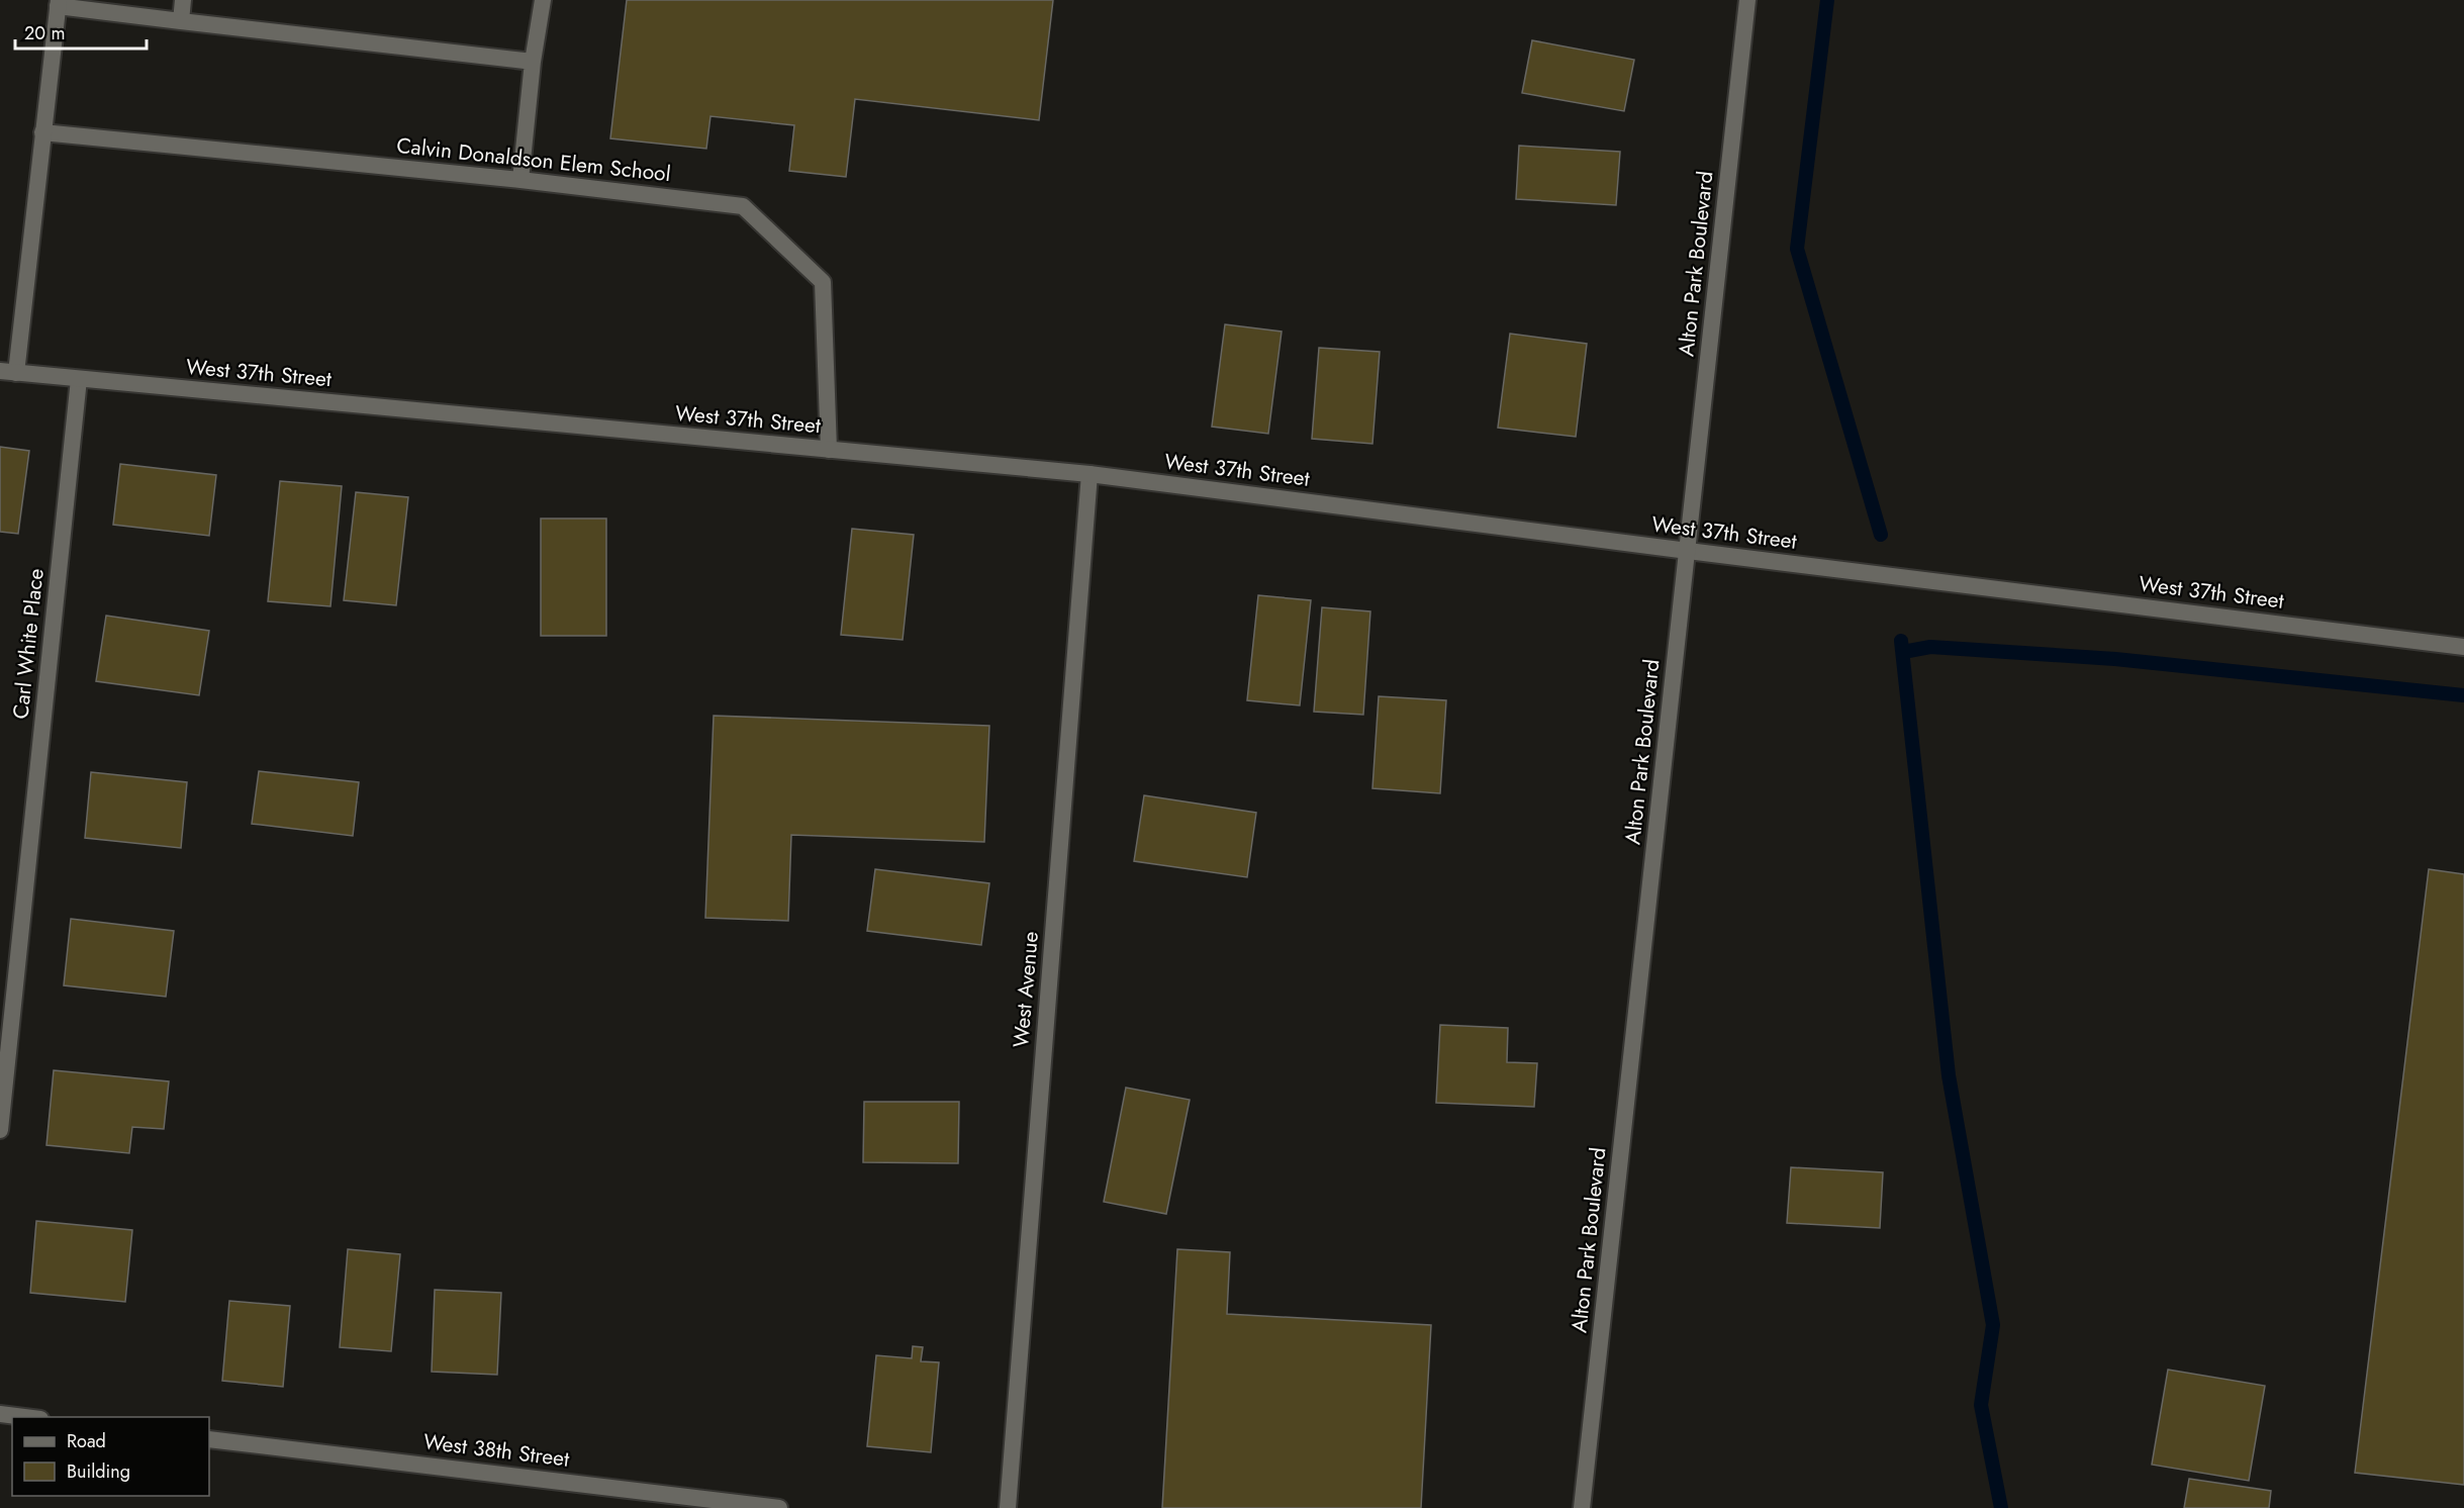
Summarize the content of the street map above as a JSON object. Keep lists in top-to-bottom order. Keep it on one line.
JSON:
{"streets":{"street":["Calvin Donaldson Elem School","Alton Park Boulevard","West 37th Street","Carl White Place","West Avenue","West 38th Street"]},"crossings":[["Calvin Donaldson Elem School","West 37th Street"],["Alton Park Boulevard","West 37th Street"],["West 37th Street","Carl White Place"],["West 37th Street","West Avenue"]],"legend":["Road","Building"],"scale_bar":"20 m"}
